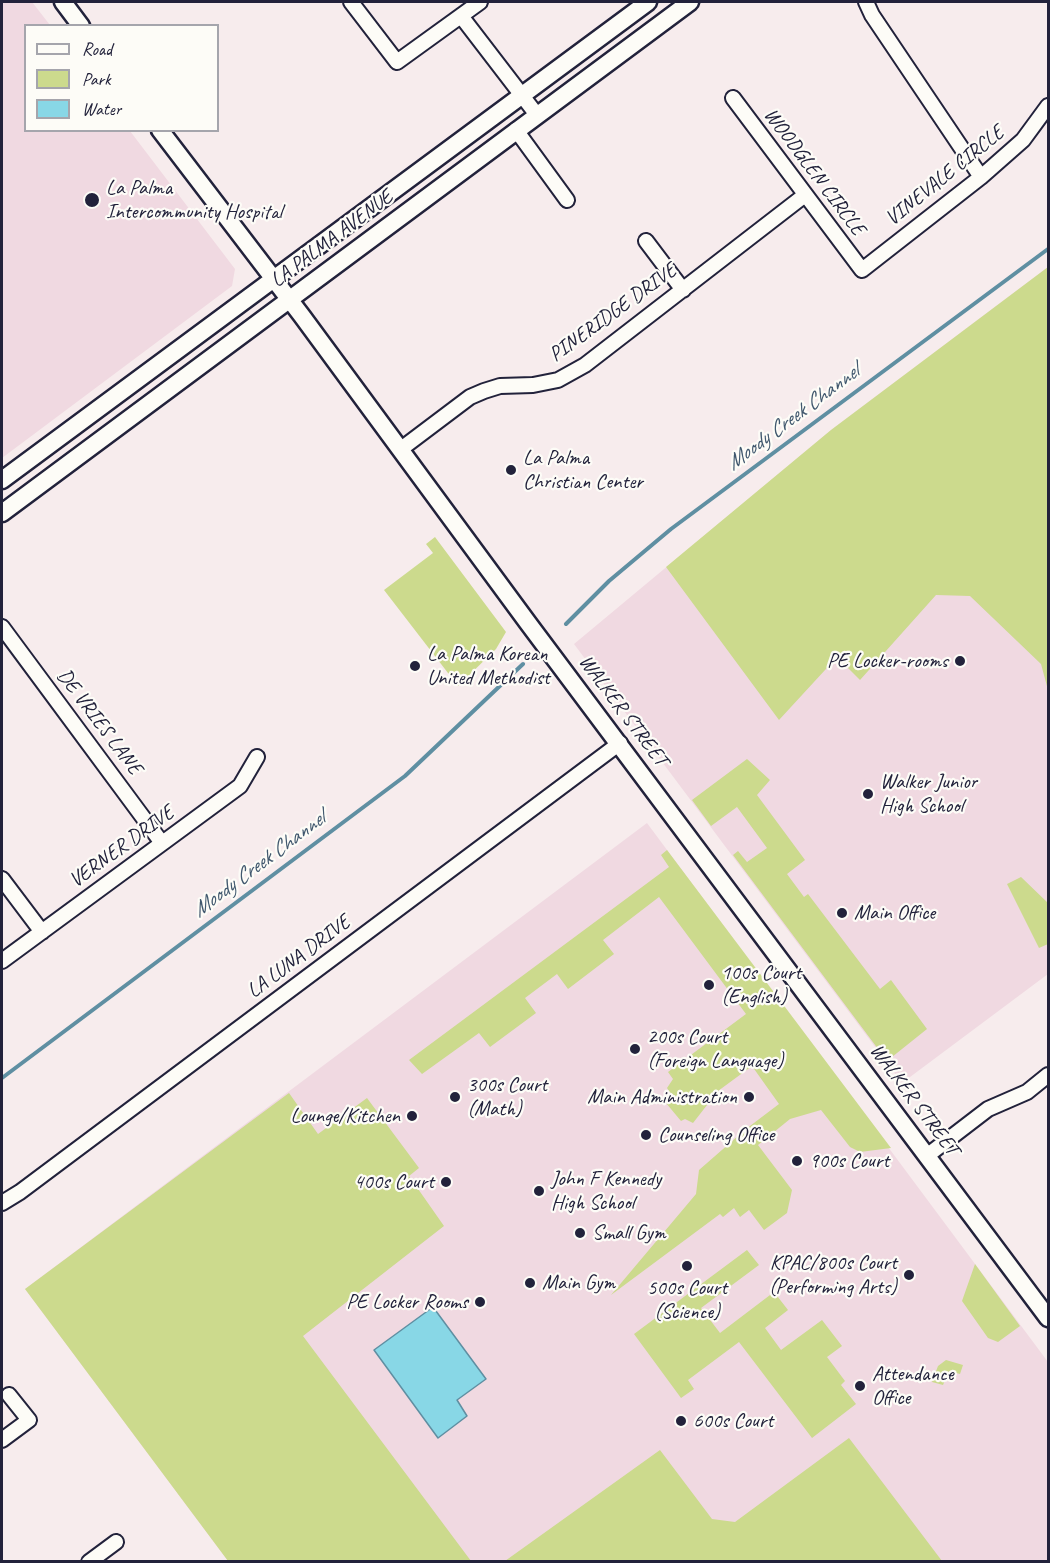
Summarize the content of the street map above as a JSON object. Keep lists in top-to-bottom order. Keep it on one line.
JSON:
{"streets":{"main road":["LA PALMA AVENUE","WALKER STREET"],"street":["WOODGLEN CIRCLE","VINEVALE CIRCLE","PINERIDGE DRIVE","DE VRIES LANE","VERNER DRIVE","LA LUNA DRIVE"]},"crossings":[["WOODGLEN CIRCLE","VINEVALE CIRCLE"],["WOODGLEN CIRCLE","PINERIDGE DRIVE"],["LA PALMA AVENUE","WALKER STREET"],["PINERIDGE DRIVE","WALKER STREET"],["WALKER STREET","LA LUNA DRIVE"],["DE VRIES LANE","VERNER DRIVE"]],"water":["Moody Creek Channel"],"places":["La Palma Intercommunity Hospital","La Palma Christian Center","PE Locker-rooms","La Palma Korean United Methodist","Walker Junior High School","Main Office","100s Court (English)","200s Court (Foreign Language)","300s Court (Math)","Main Administration","Lounge/Kitchen","Counseling Office","900s Court","400s Court","John F Kennedy High School","Small Gym","500s Court (Science)","KPAC/800s Court (Performing Arts)","Main Gym","PE Locker Rooms","Attendance Office","600s Court"],"legend":["Road","Park","Water"]}
